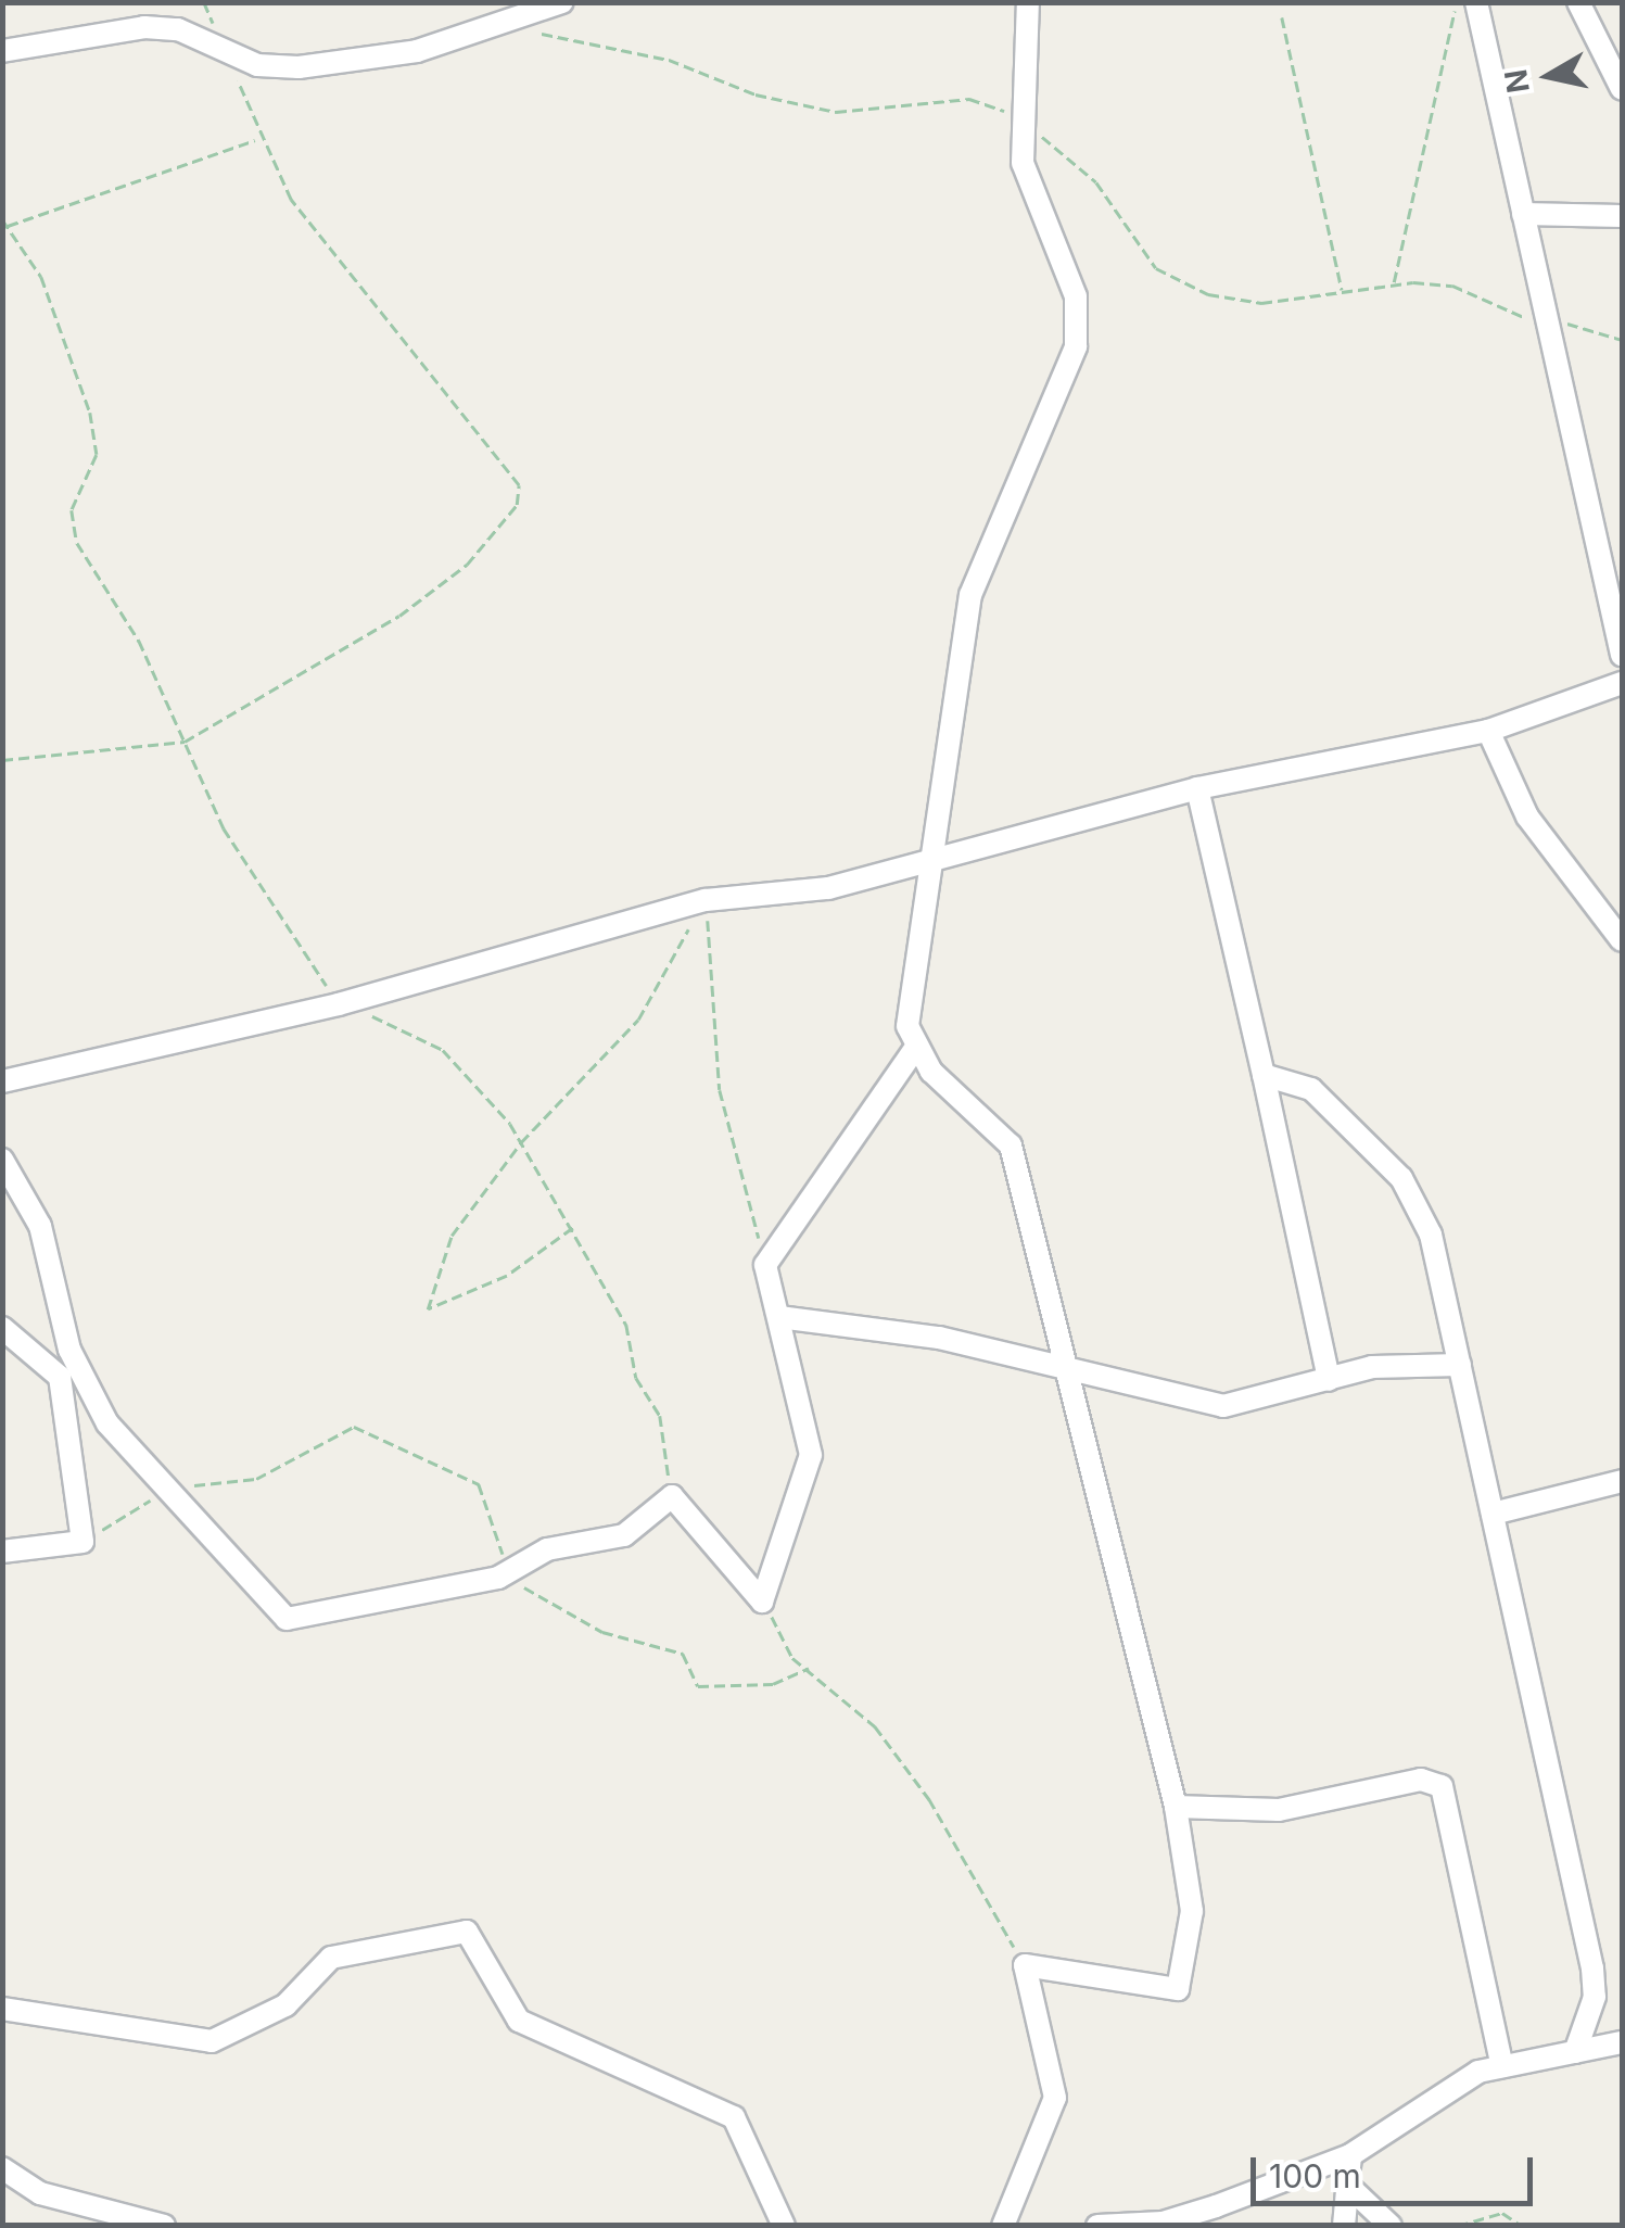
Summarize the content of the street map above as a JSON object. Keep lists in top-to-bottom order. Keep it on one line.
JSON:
{"scale_bar":"100 m","north":"left"}
